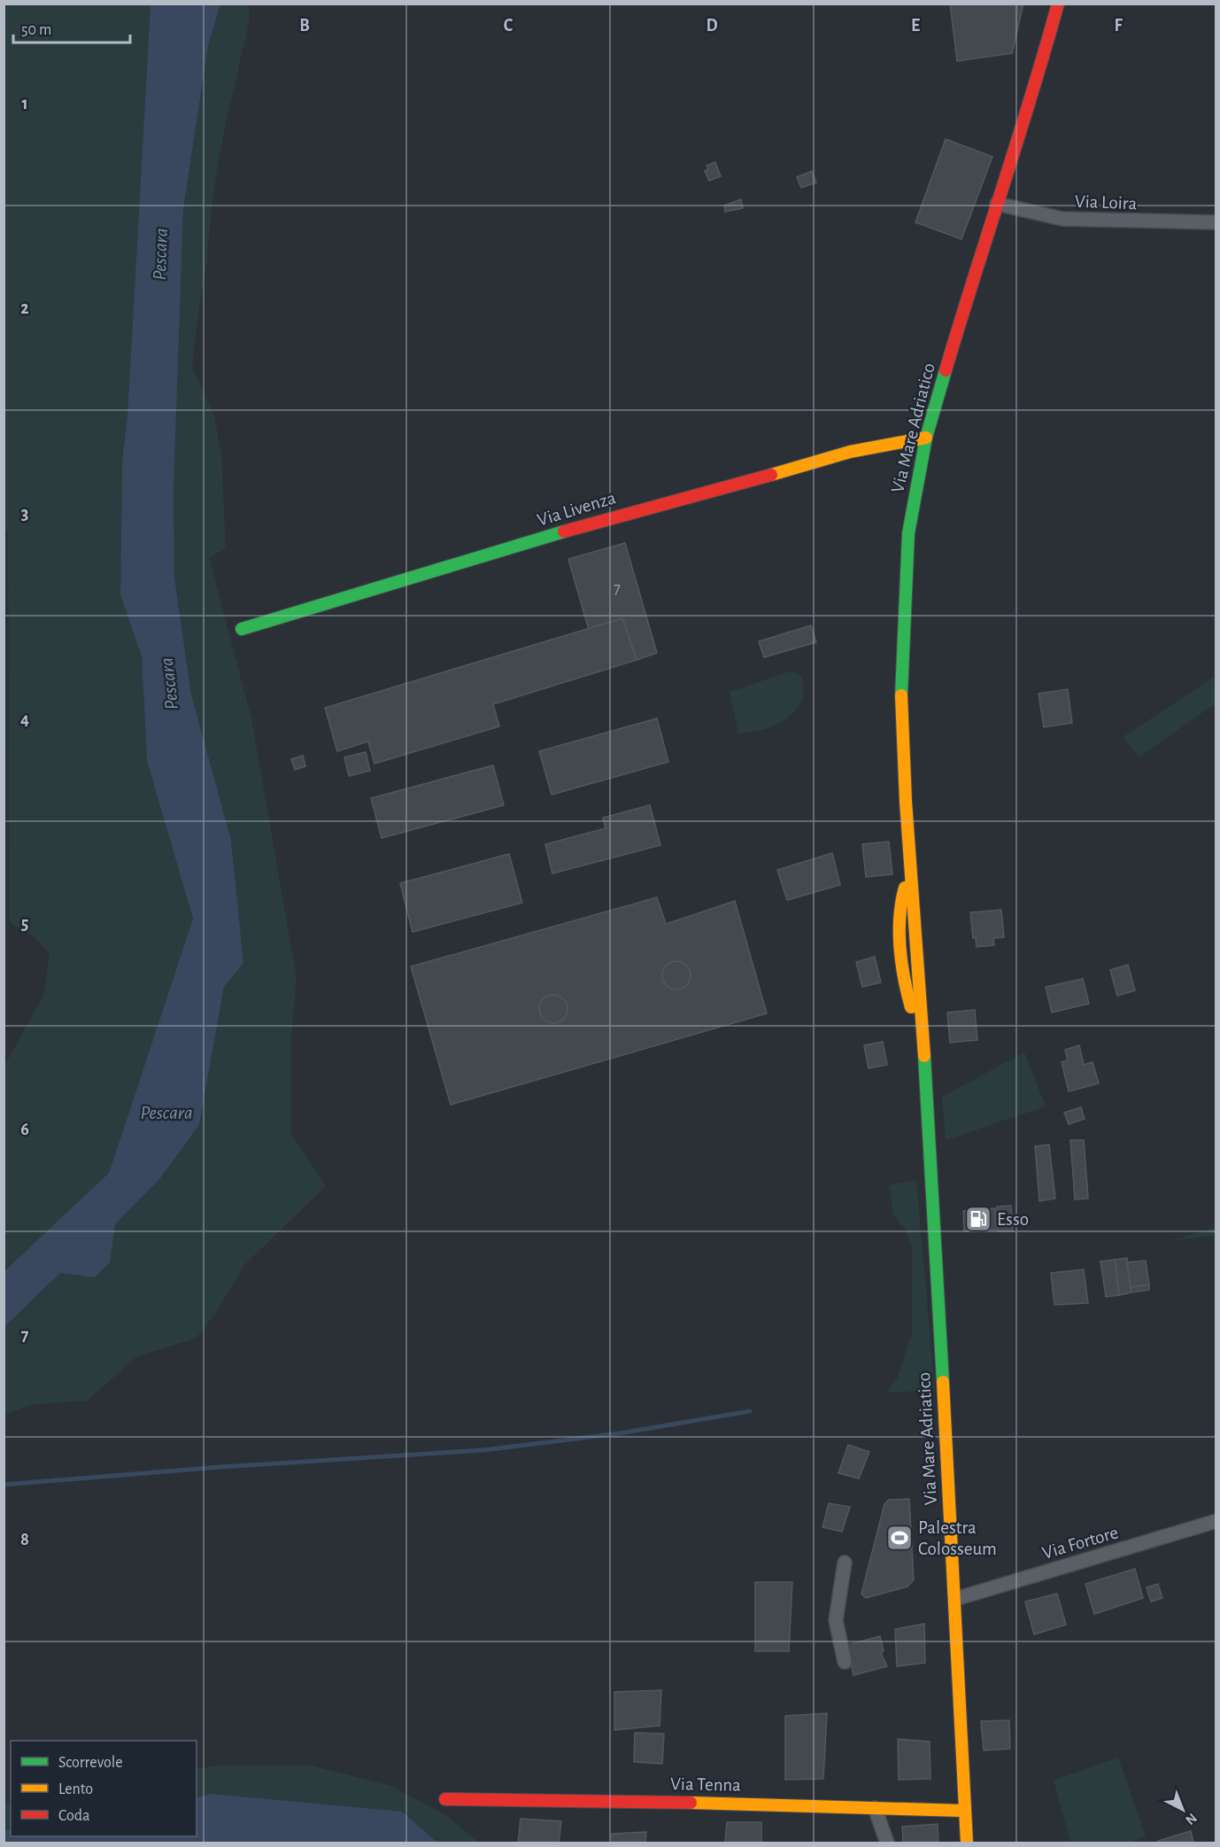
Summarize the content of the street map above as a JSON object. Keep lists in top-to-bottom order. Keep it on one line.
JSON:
{"streets":{"main road":["Via Mare Adriatico","Via Livenza","Via Tenna"],"street":["Via Loira","Via Fortore"]},"crossings":[["Via Loira","Via Mare Adriatico"],["Via Mare Adriatico","Via Livenza"],["Via Mare Adriatico","Via Fortore"],["Via Mare Adriatico","Via Tenna"]],"water":["Pescara"],"places":{"fuel station":["Esso"],"sports":["Palestra Colosseum"]},"house_numbers":["7"],"legend":["Scorrevole","Lento","Coda"],"scale_bar":"50 m","north":"bottom right","grid":{"columns":["B","C","D","E","F"],"rows":["1","2","3","4","5","6","7","8"]}}
